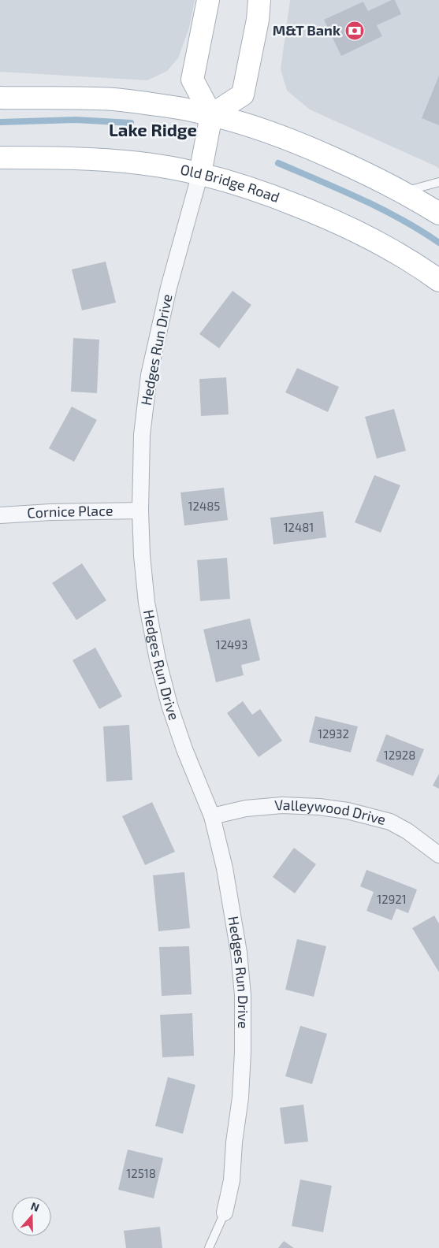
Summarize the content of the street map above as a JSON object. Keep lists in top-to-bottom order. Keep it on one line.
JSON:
{"streets":{"main road":["Old Bridge Road","Hedges Run Drive"],"street":["Cornice Place","Valleywood Drive"]},"crossings":[["Old Bridge Road","Hedges Run Drive"],["Hedges Run Drive","Cornice Place"],["Hedges Run Drive","Valleywood Drive"]],"districts":["Lake Ridge"],"places":{"bank":["M&T Bank"]},"house_numbers":["12485","12481","12493","12932","12928","12921","12518"],"north":"top"}
